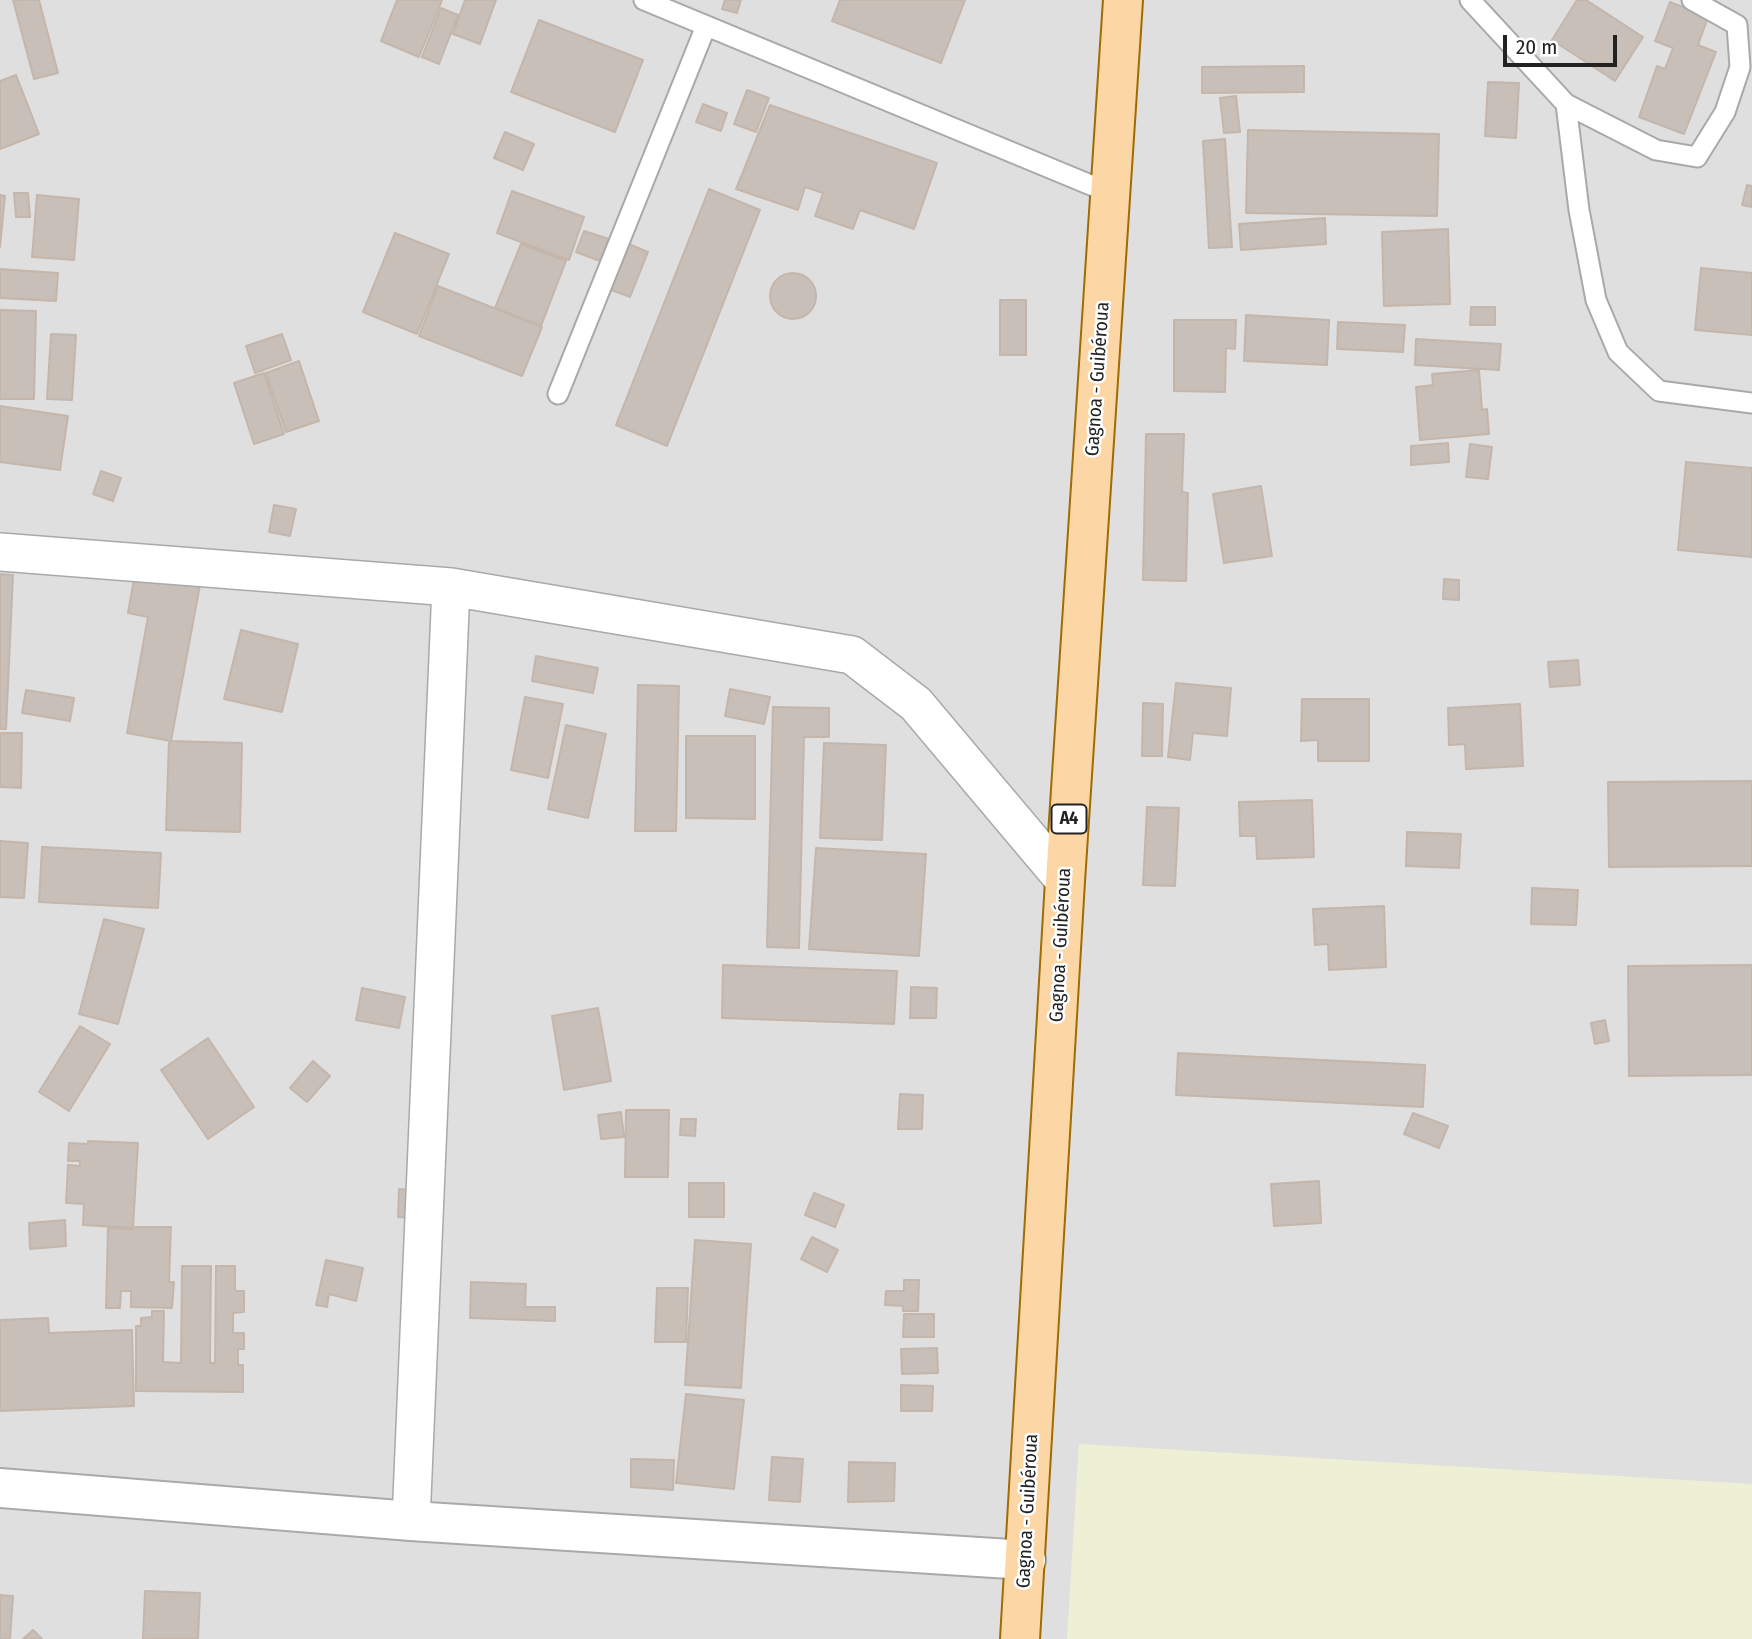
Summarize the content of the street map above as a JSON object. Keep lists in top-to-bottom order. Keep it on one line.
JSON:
{"streets":{"main road":["Gagnoa - Guibéroua","A4"]},"scale_bar":"20 m"}
